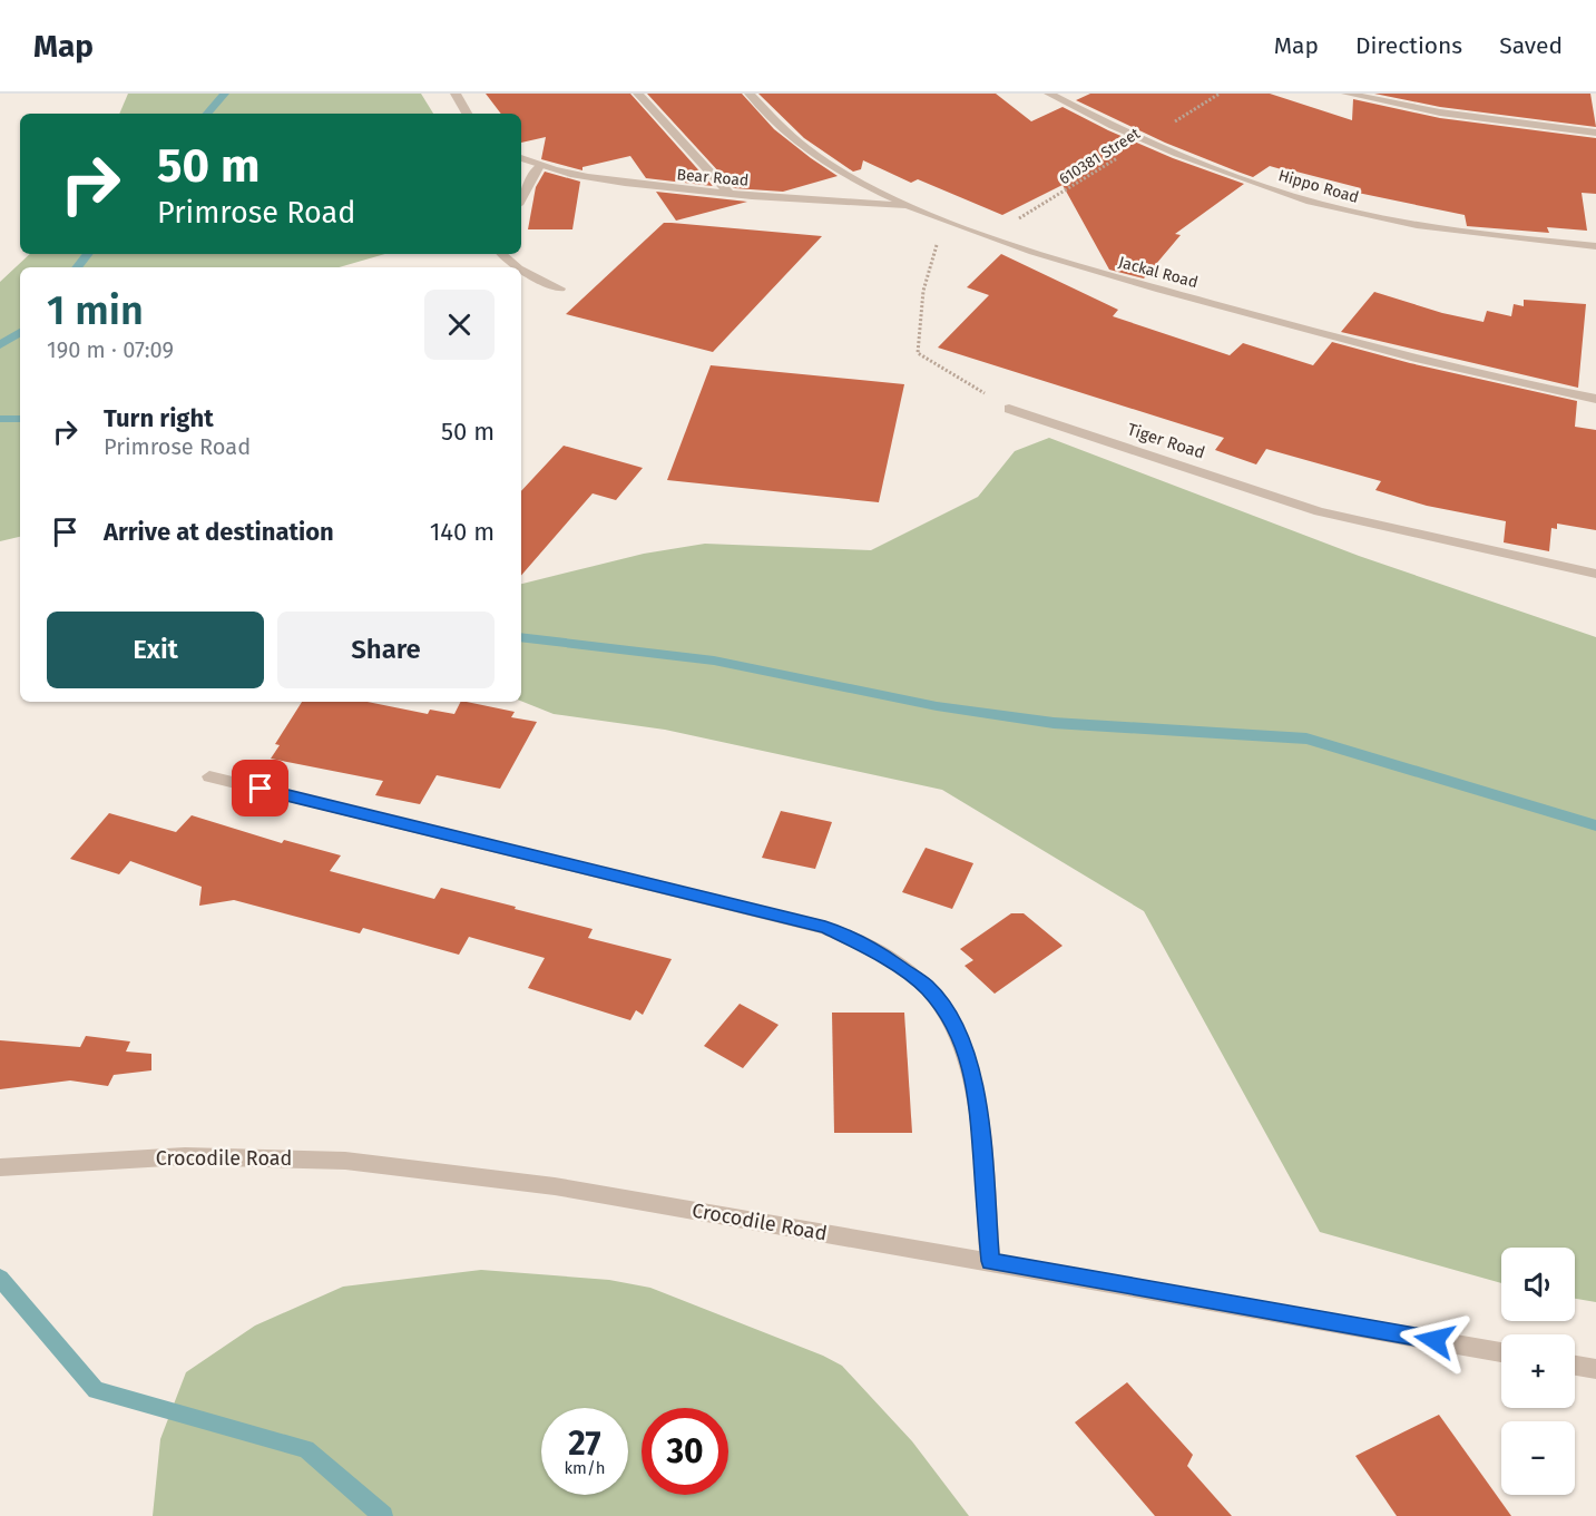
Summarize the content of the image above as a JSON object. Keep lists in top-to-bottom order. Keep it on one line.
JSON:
{"streets":{"street":["Bear Road","Hippo Road","Jackal Road","Tiger Road","Crocodile Road"],"path":["610381 Street"]},"crossings":[["610381 Street","Hippo Road"],["610381 Street","Jackal Road"],["Bear Road","Jackal Road"]],"page":{"header":"Map","nav":["Map","Directions","Saved"],"turn":["50 m","Primrose Road"],"heading":["1 min","190 m · 07:09"],"list":[{"name":"Turn right","note":"Primrose Road","value":"50 m"},{"name":"Arrive at destination","value":"140 m"}],"buttons":["Exit","Share"],"map_buttons":["+","−"],"speed":"27 km/h","limit":"30"}}
